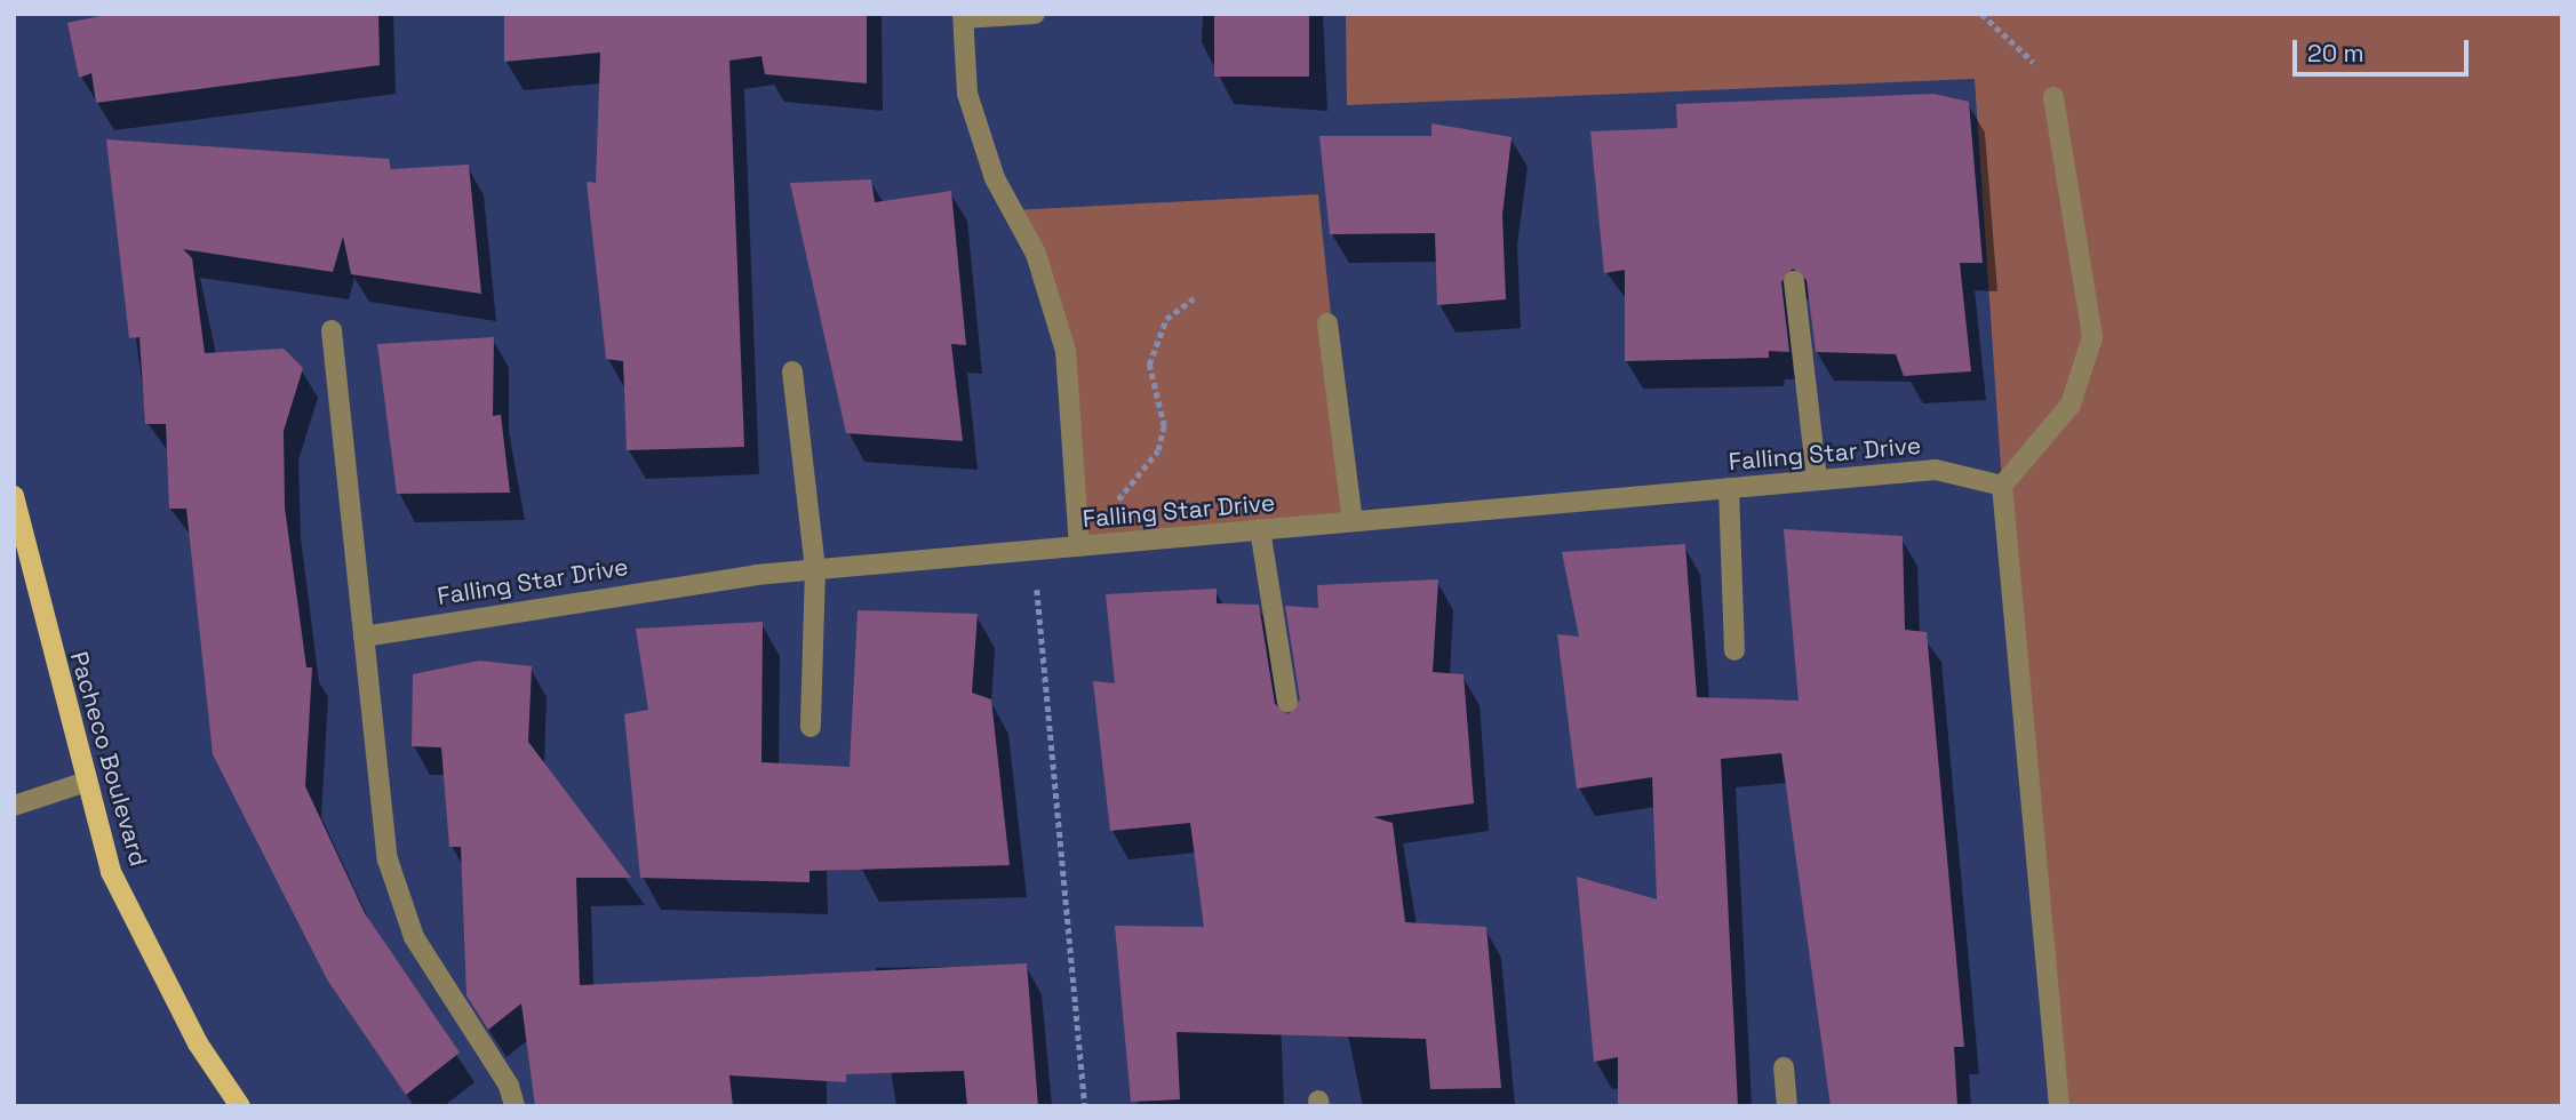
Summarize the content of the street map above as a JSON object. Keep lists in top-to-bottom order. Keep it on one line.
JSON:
{"streets":{"main road":["Pacheco Boulevard"],"street":["Falling Star Drive"]},"scale_bar":"20 m"}
